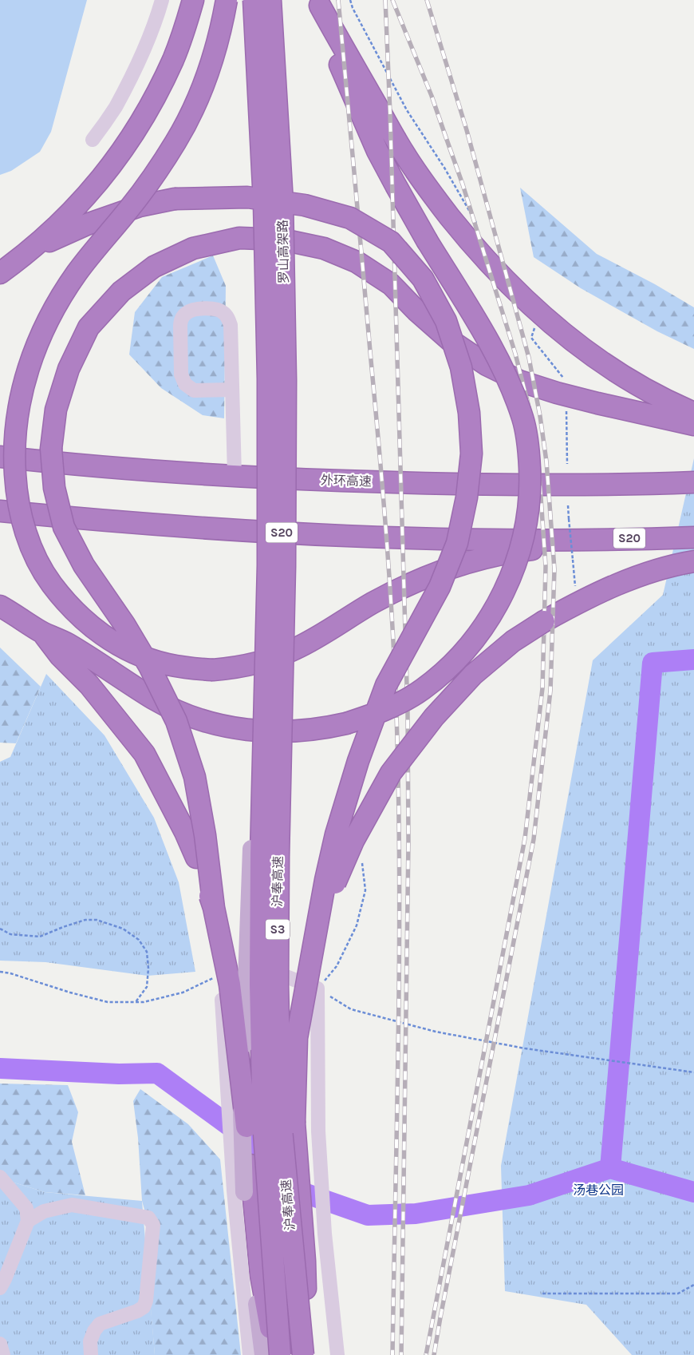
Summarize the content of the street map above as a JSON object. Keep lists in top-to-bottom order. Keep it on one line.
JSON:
{"streets":{"highway":["罗山高架路","外环高速","S20","沪奉高速","S3"]},"crossings":[["罗山高架路","沪奉高速"]],"parks":["汤巷公园"]}
